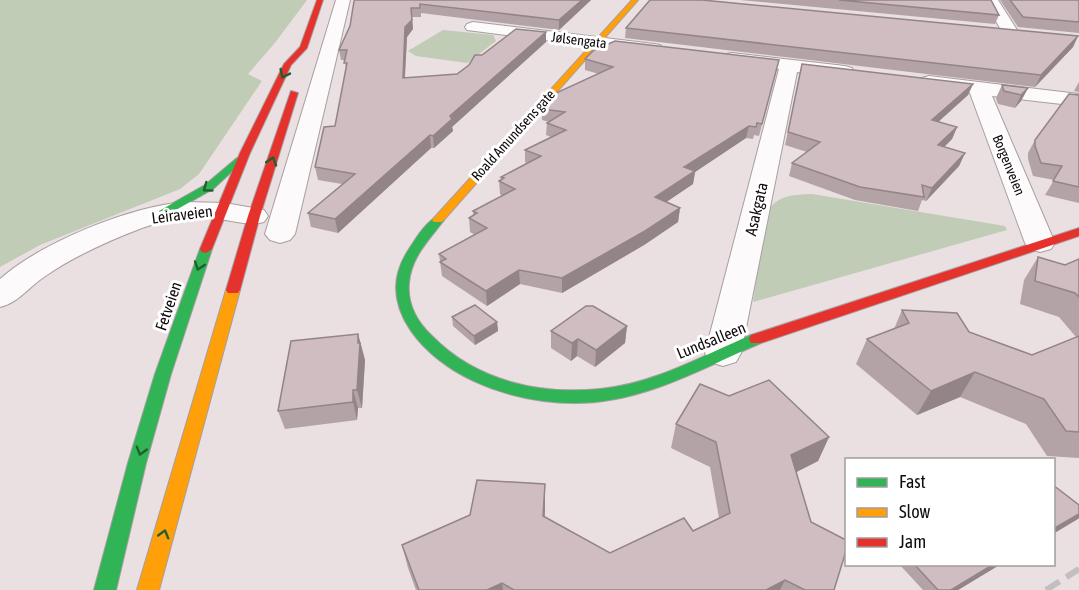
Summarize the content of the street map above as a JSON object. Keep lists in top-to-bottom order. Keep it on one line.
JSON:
{"streets":{"main road":["Roald Amundsens gate","Fetveien","Lundsalleen"],"street":["Jølsengata","Borgenveien","Asakgata","Leiraveien"]},"crossings":[["Jølsengata","Roald Amundsens gate"],["Roald Amundsens gate","Lundsalleen"],["Borgenveien","Lundsalleen"],["Asakgata","Lundsalleen"],["Leiraveien","Fetveien"]],"legend":["Fast","Slow","Jam"]}
